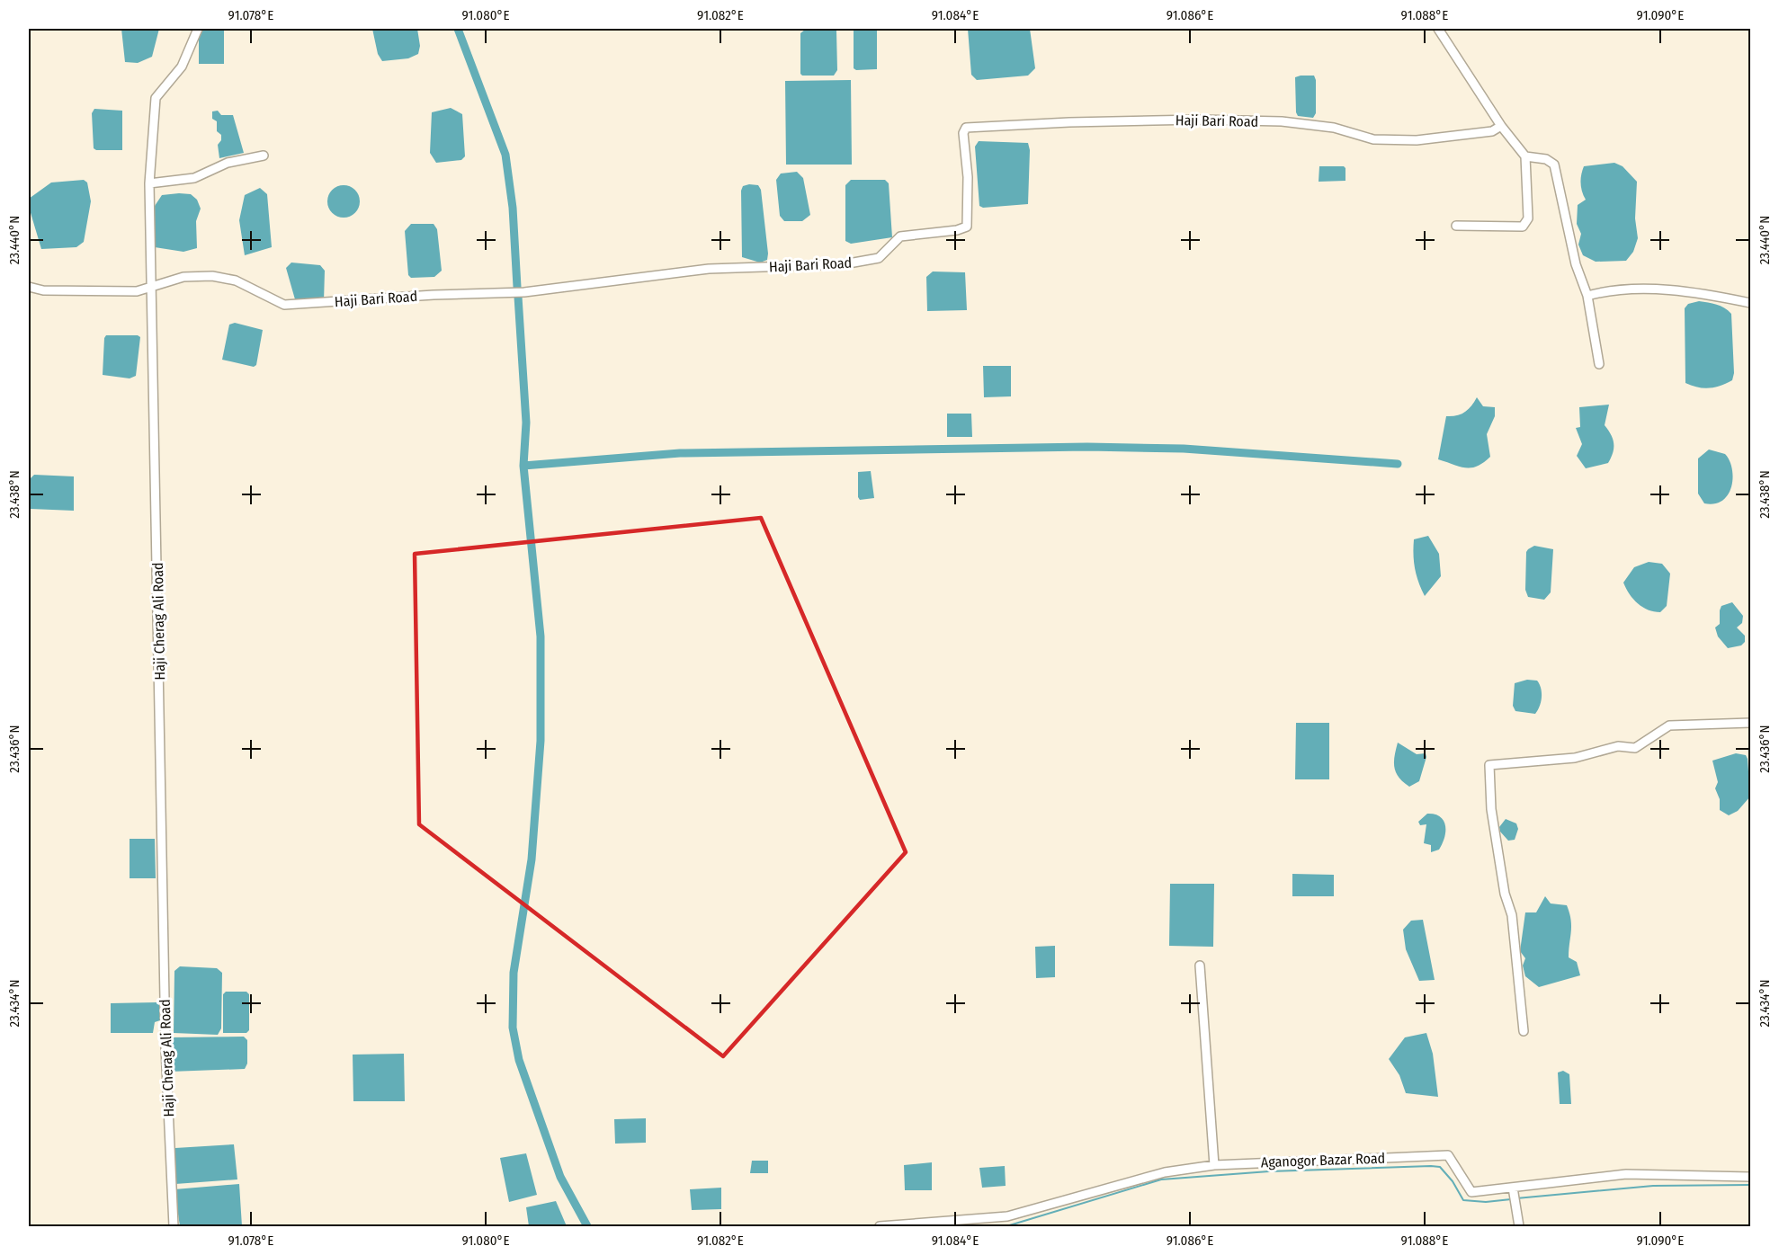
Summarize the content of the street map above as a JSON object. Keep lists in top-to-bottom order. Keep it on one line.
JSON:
{"streets":{"street":["Haji Bari Road","Haji Cherag Ali Road","Aganogor Bazar Road"]},"crossings":[["Haji Bari Road","Haji Cherag Ali Road"]],"coordinates":["91.078°E","91.080°E","91.082°E","91.084°E","91.086°E","91.088°E","91.090°E","23.440°N","23.438°N","23.436°N","23.434°N"]}
